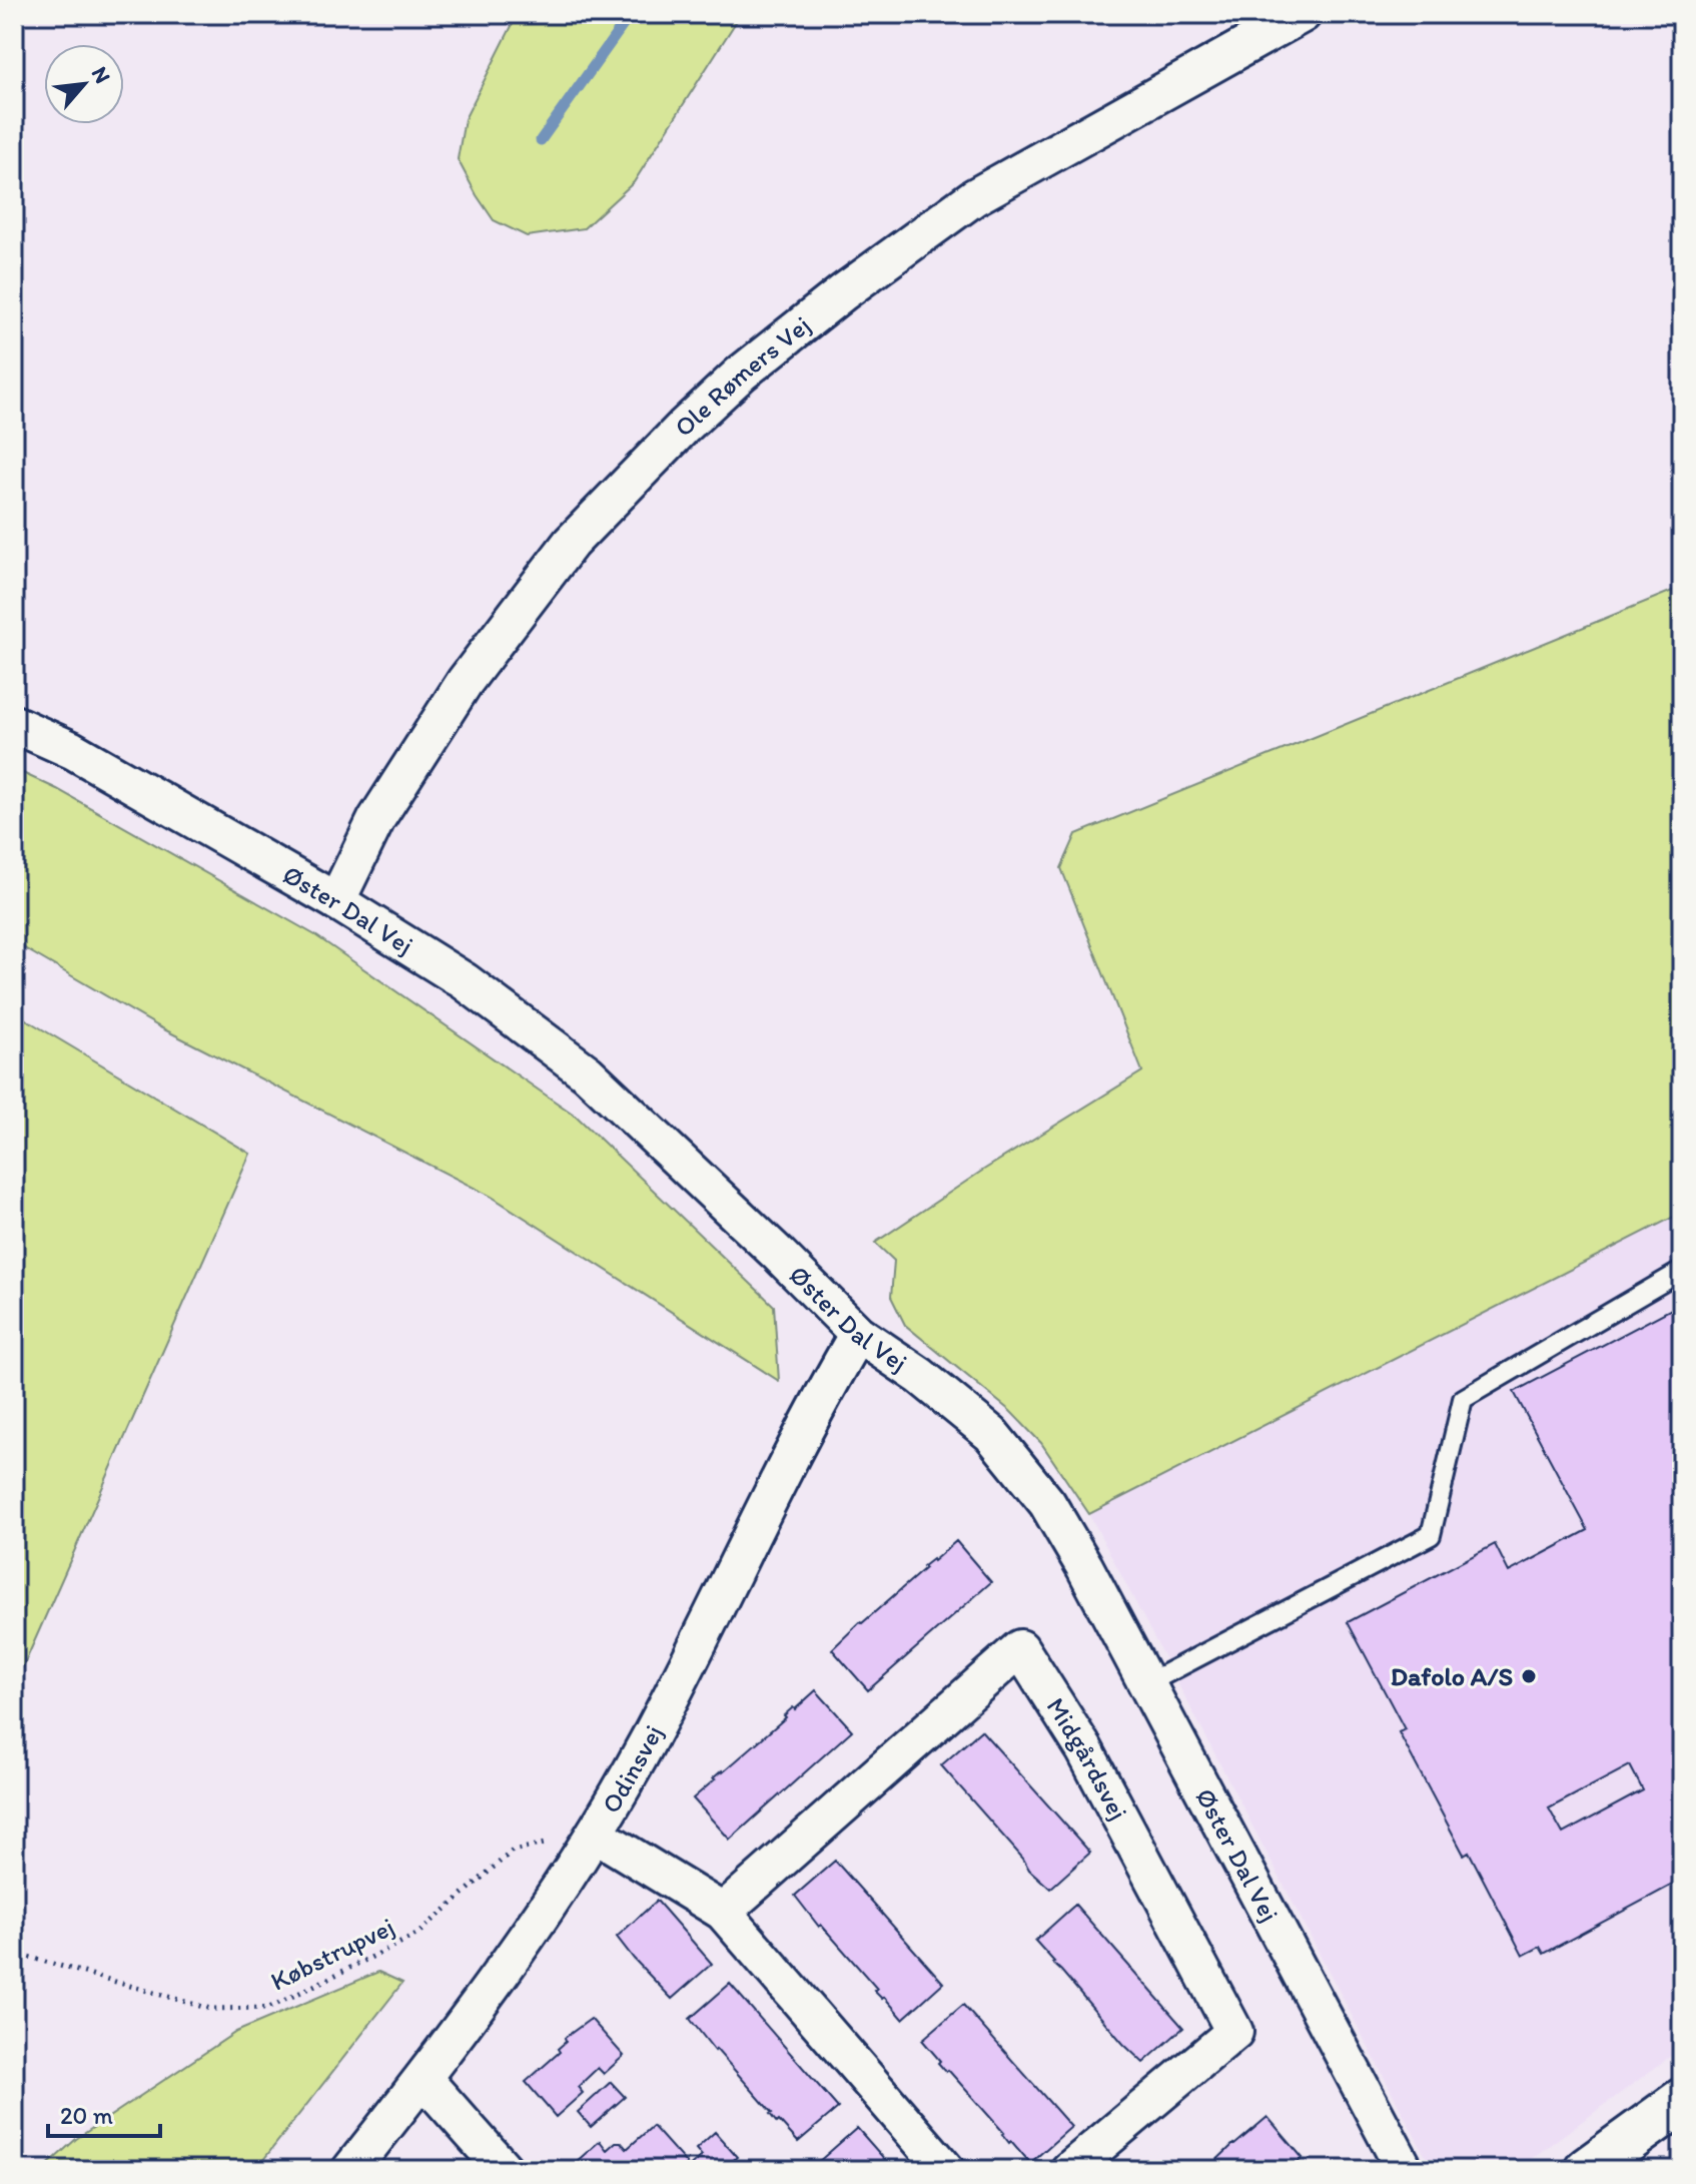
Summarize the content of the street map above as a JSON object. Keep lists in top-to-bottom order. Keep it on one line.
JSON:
{"streets":{"street":["Ole Rømers Vej","Øster Dal Vej","Midgårdsvej","Odinsvej"],"path":["Købstrupvej"]},"crossings":[["Ole Rømers Vej","Øster Dal Vej"],["Øster Dal Vej","Odinsvej"],["Odinsvej","Købstrupvej"]],"places":["Dafolo A/S"],"scale_bar":"20 m","north":"top right"}
